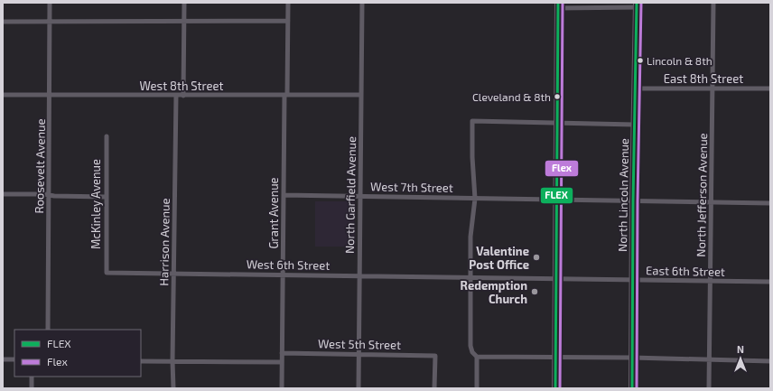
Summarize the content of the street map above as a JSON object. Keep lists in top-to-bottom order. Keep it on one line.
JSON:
{"streets":{"highway":["North Lincoln Avenue"],"street":["East 8th Street","West 8th Street","Roosevelt Avenue","West 7th Street","North Garfield Avenue","North Jefferson Avenue","McKinley Avenue","Grant Avenue","Harrison Avenue","West 6th Street","East 6th Street","West 5th Street"]},"crossings":[["East 8th Street","North Lincoln Avenue"],["East 8th Street","North Jefferson Avenue"],["West 8th Street","Roosevelt Avenue"],["West 8th Street","North Garfield Avenue"],["West 8th Street","Grant Avenue"],["West 8th Street","Harrison Avenue"],["West 7th Street","North Garfield Avenue"],["West 7th Street","North Lincoln Avenue"],["West 7th Street","North Jefferson Avenue"],["West 7th Street","Grant Avenue"],["North Garfield Avenue","West 6th Street"],["North Garfield Avenue","West 5th Street"],["North Lincoln Avenue","East 6th Street"],["North Jefferson Avenue","East 6th Street"],["McKinley Avenue","West 6th Street"],["Grant Avenue","West 6th Street"],["Grant Avenue","West 5th Street"],["Harrison Avenue","West 6th Street"],["West 6th Street","East 6th Street"]],"places":["Lincoln & 8th","Cleveland & 8th","Valentine Post Office","Redemption Church"],"lines":["transit line FLEX","transit line Flex"],"legend":["FLEX","Flex"],"north":"top"}
